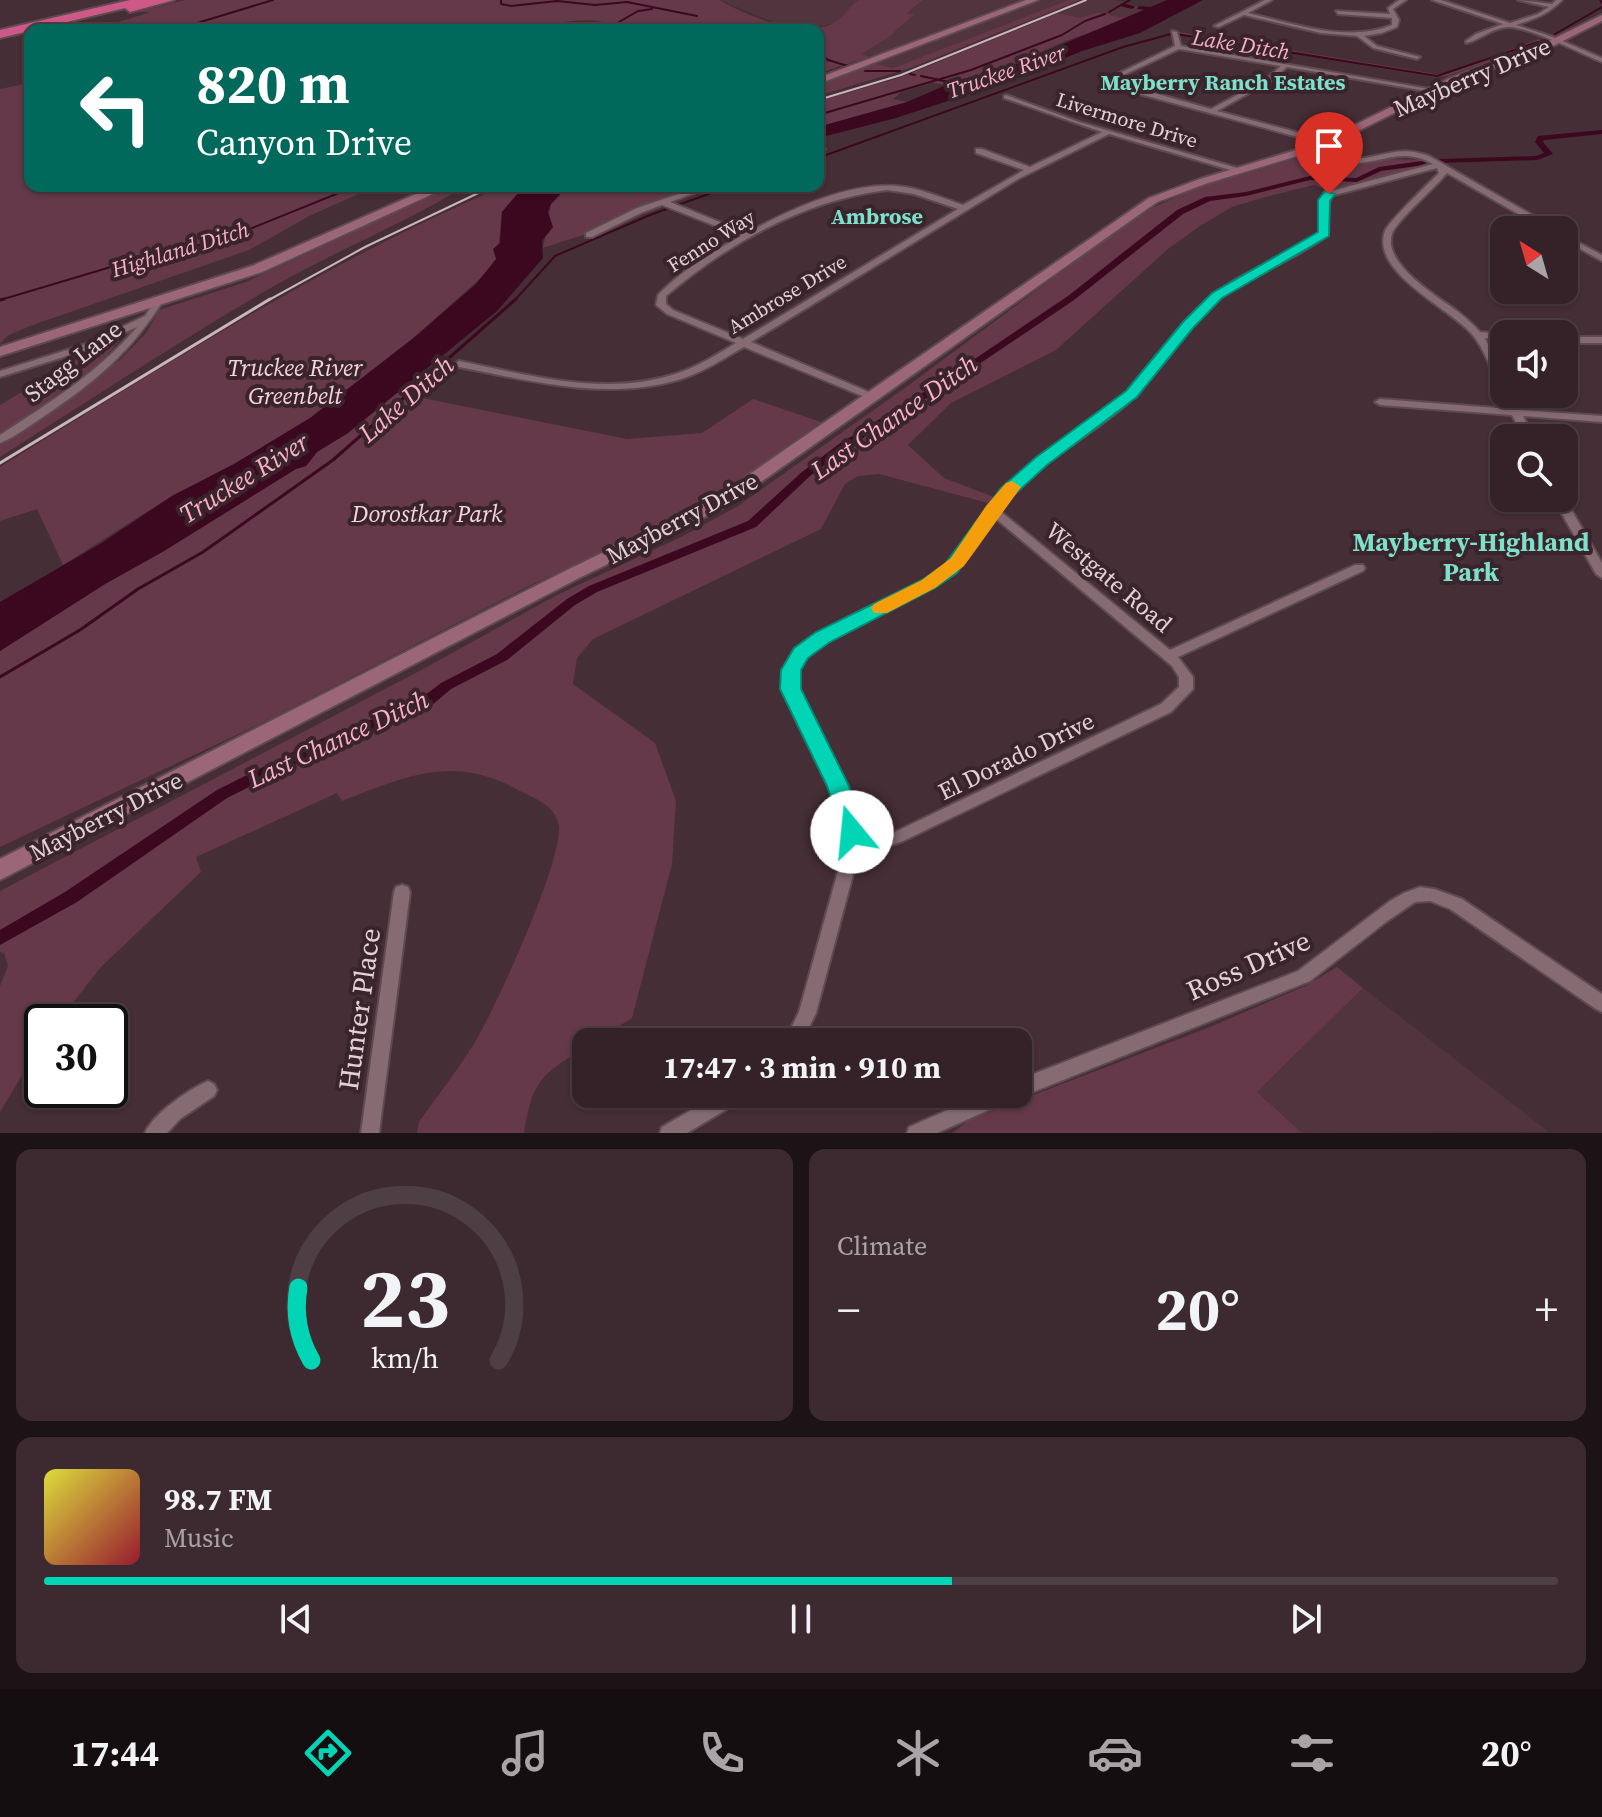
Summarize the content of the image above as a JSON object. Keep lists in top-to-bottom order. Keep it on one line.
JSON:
{"streets":{"main road":["Mayberry Drive"],"street":["Livermore Drive","Fenno Way","Ambrose Drive","Stagg Lane","Westgate Road","El Dorado Drive","Ross Drive","Hunter Place"]},"crossings":[["Mayberry Drive","Livermore Drive"],["Mayberry Drive","Fenno Way"],["Livermore Drive","Ambrose Drive"],["Fenno Way","Ambrose Drive"],["Westgate Road","El Dorado Drive"]],"districts":["Mayberry Ranch Estates","Ambrose","Mayberry-Highland Park"],"water":["Lake Ditch","Truckee River","Highland Ditch","Last Chance Ditch"],"parks":["Truckee River Greenbelt","Dorostkar Park"],"north":"top left","page":{"turn":["820 m","Canyon Drive"],"limit":"30","trip":"17:47 · 3 min · 910 m","tile":"Climate","heat":["−","20°","+"],"song":["98.7 FM","Music"],"tabs":["17:44","20°"],"gauge":["23","km/h"]}}
